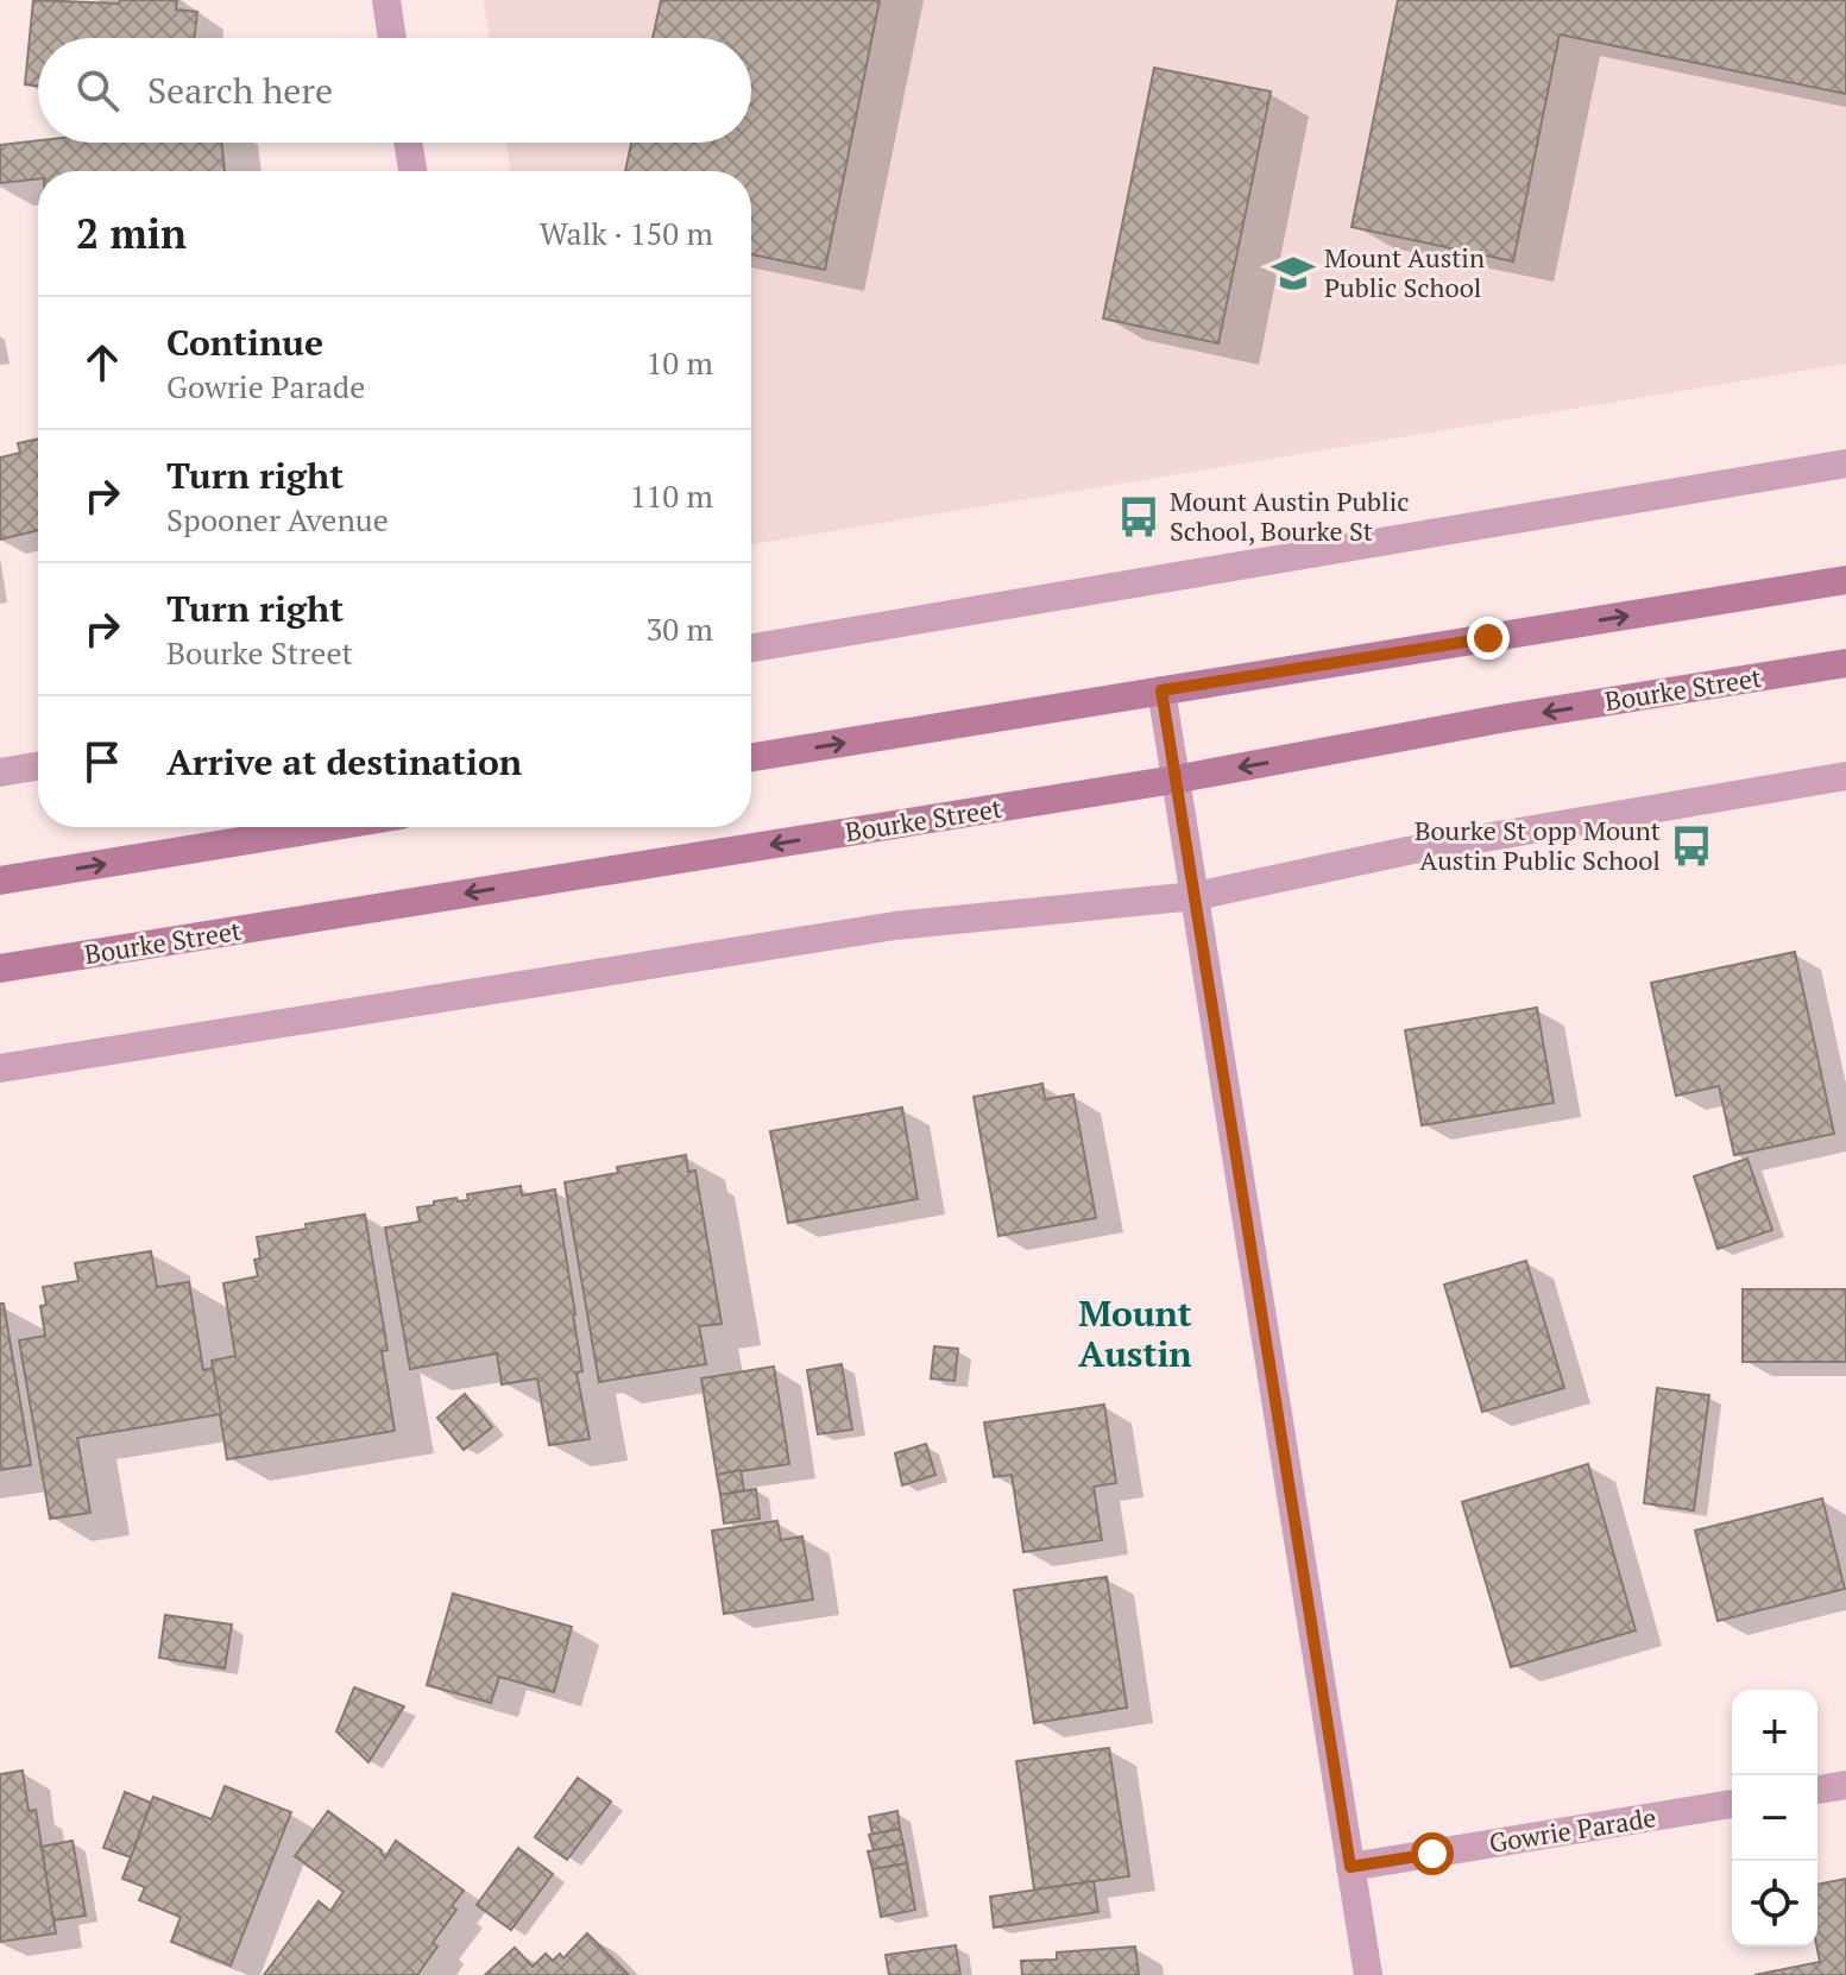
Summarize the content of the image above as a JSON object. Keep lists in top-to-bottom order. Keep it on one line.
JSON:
{"streets":{"main road":["Bourke Street"],"street":["Gowrie Parade"]},"districts":["Mount Austin"],"places":{"school or university":["Mount Austin Public School"],"bus stop":["Mount Austin Public School, Bourke St","Bourke St opp Mount Austin Public School"]},"page":{"search":"Search here","heading":["2 min","Walk · 150 m"],"list":[["Continue","Gowrie Parade","10 m"],["Turn right","Spooner Avenue","110 m"],["Turn right","Bourke Street","30 m"],"Arrive at destination"],"map_buttons":["+","−"]}}
